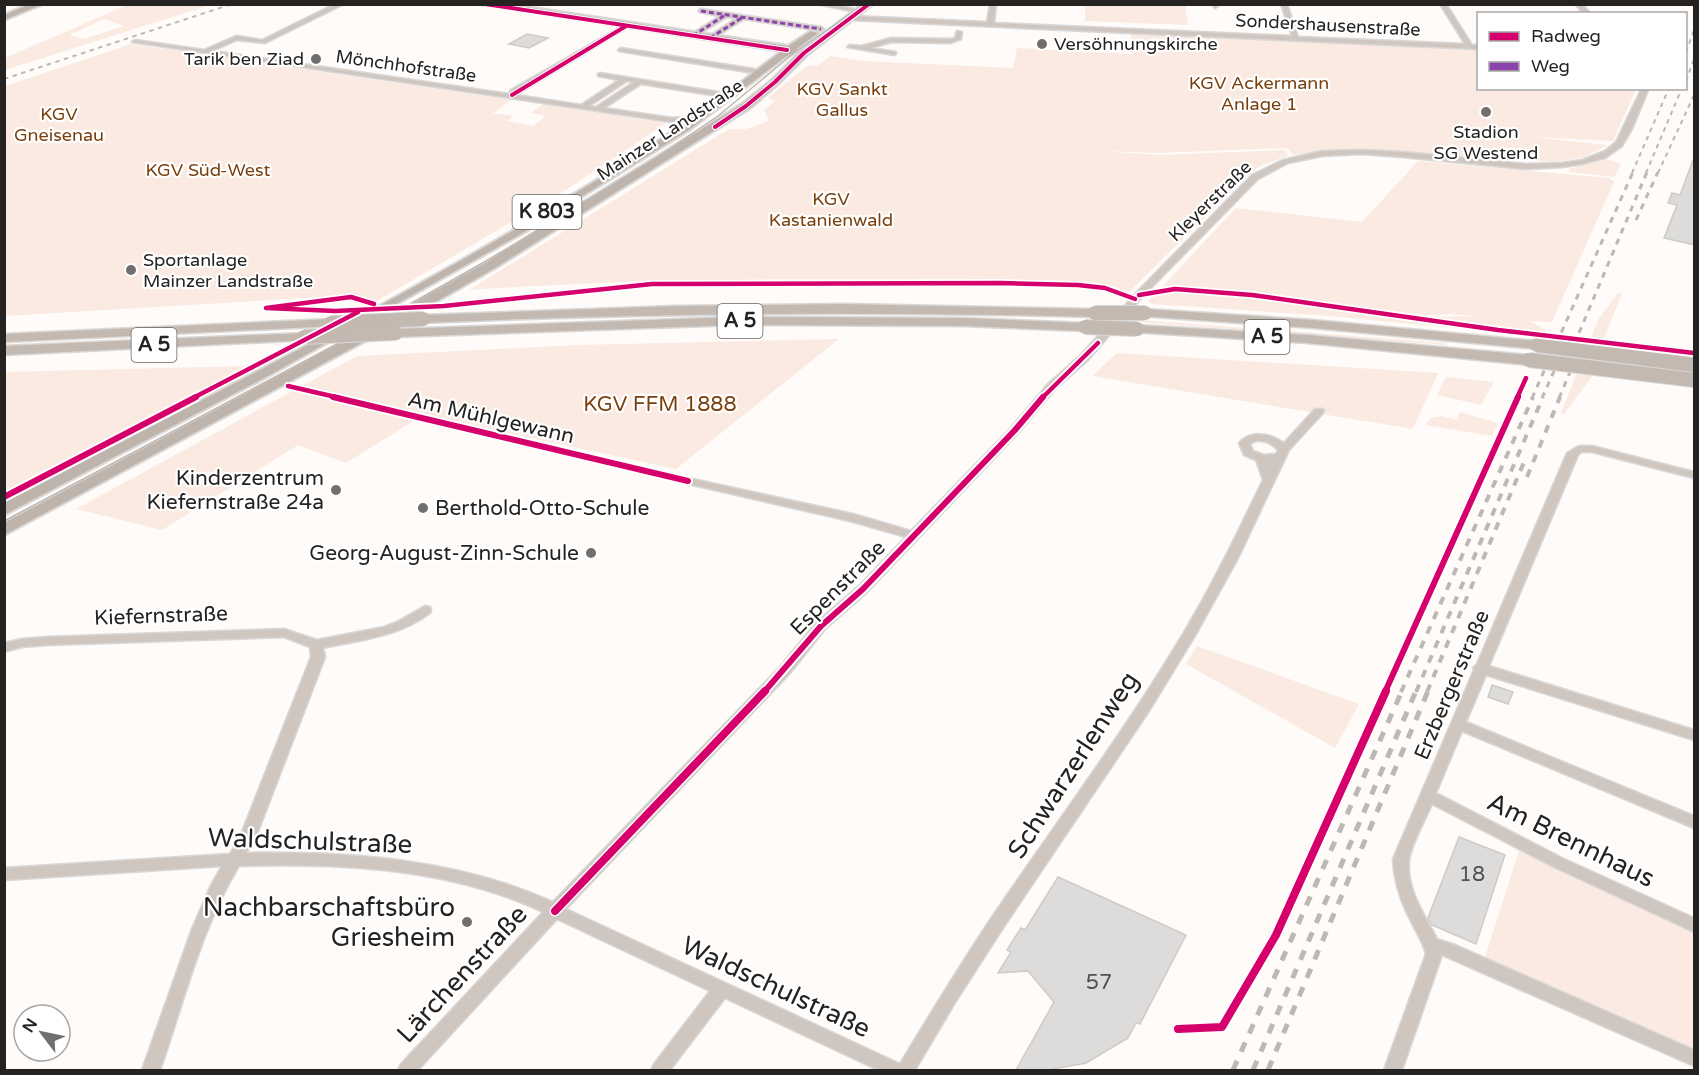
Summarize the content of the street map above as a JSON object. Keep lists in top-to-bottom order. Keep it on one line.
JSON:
{"streets":{"highway":["A 5"],"main road":["Mainzer Landstraße","K 803"],"street":["Sondershausenstraße","Mönchhofstraße","Kleyerstraße","Espenstraße","Kiefernstraße","Erzbergerstraße","Schwarzerlenweg","Am Brennhaus","Waldschulstraße","Lärchenstraße"],"cycle path":["Am Mühlgewann"]},"crossings":[["Sondershausenstraße","Mainzer Landstraße"],["Mönchhofstraße","Mainzer Landstraße"],["Kleyerstraße","Espenstraße"],["Espenstraße","Waldschulstraße"],["Espenstraße","Lärchenstraße"],["Erzbergerstraße","Am Brennhaus"],["Waldschulstraße","Lärchenstraße"]],"parks":["KGV Ackermann Anlage 1","KGV Sankt Gallus","KGV Gneisenau","KGV Süd-West","KGV Kastanienwald","KGV FFM 1888"],"places":["Versöhnungskirche","Tarik ben Ziad","Stadion SG Westend","Sportanlage Mainzer Landstraße","Kinderzentrum Kiefernstraße 24a","Berthold-Otto-Schule","Georg-August-Zinn-Schule","Nachbarschaftsbüro Griesheim"],"house_numbers":["18","57"],"legend":["Radweg","Weg"],"north":"top left"}
